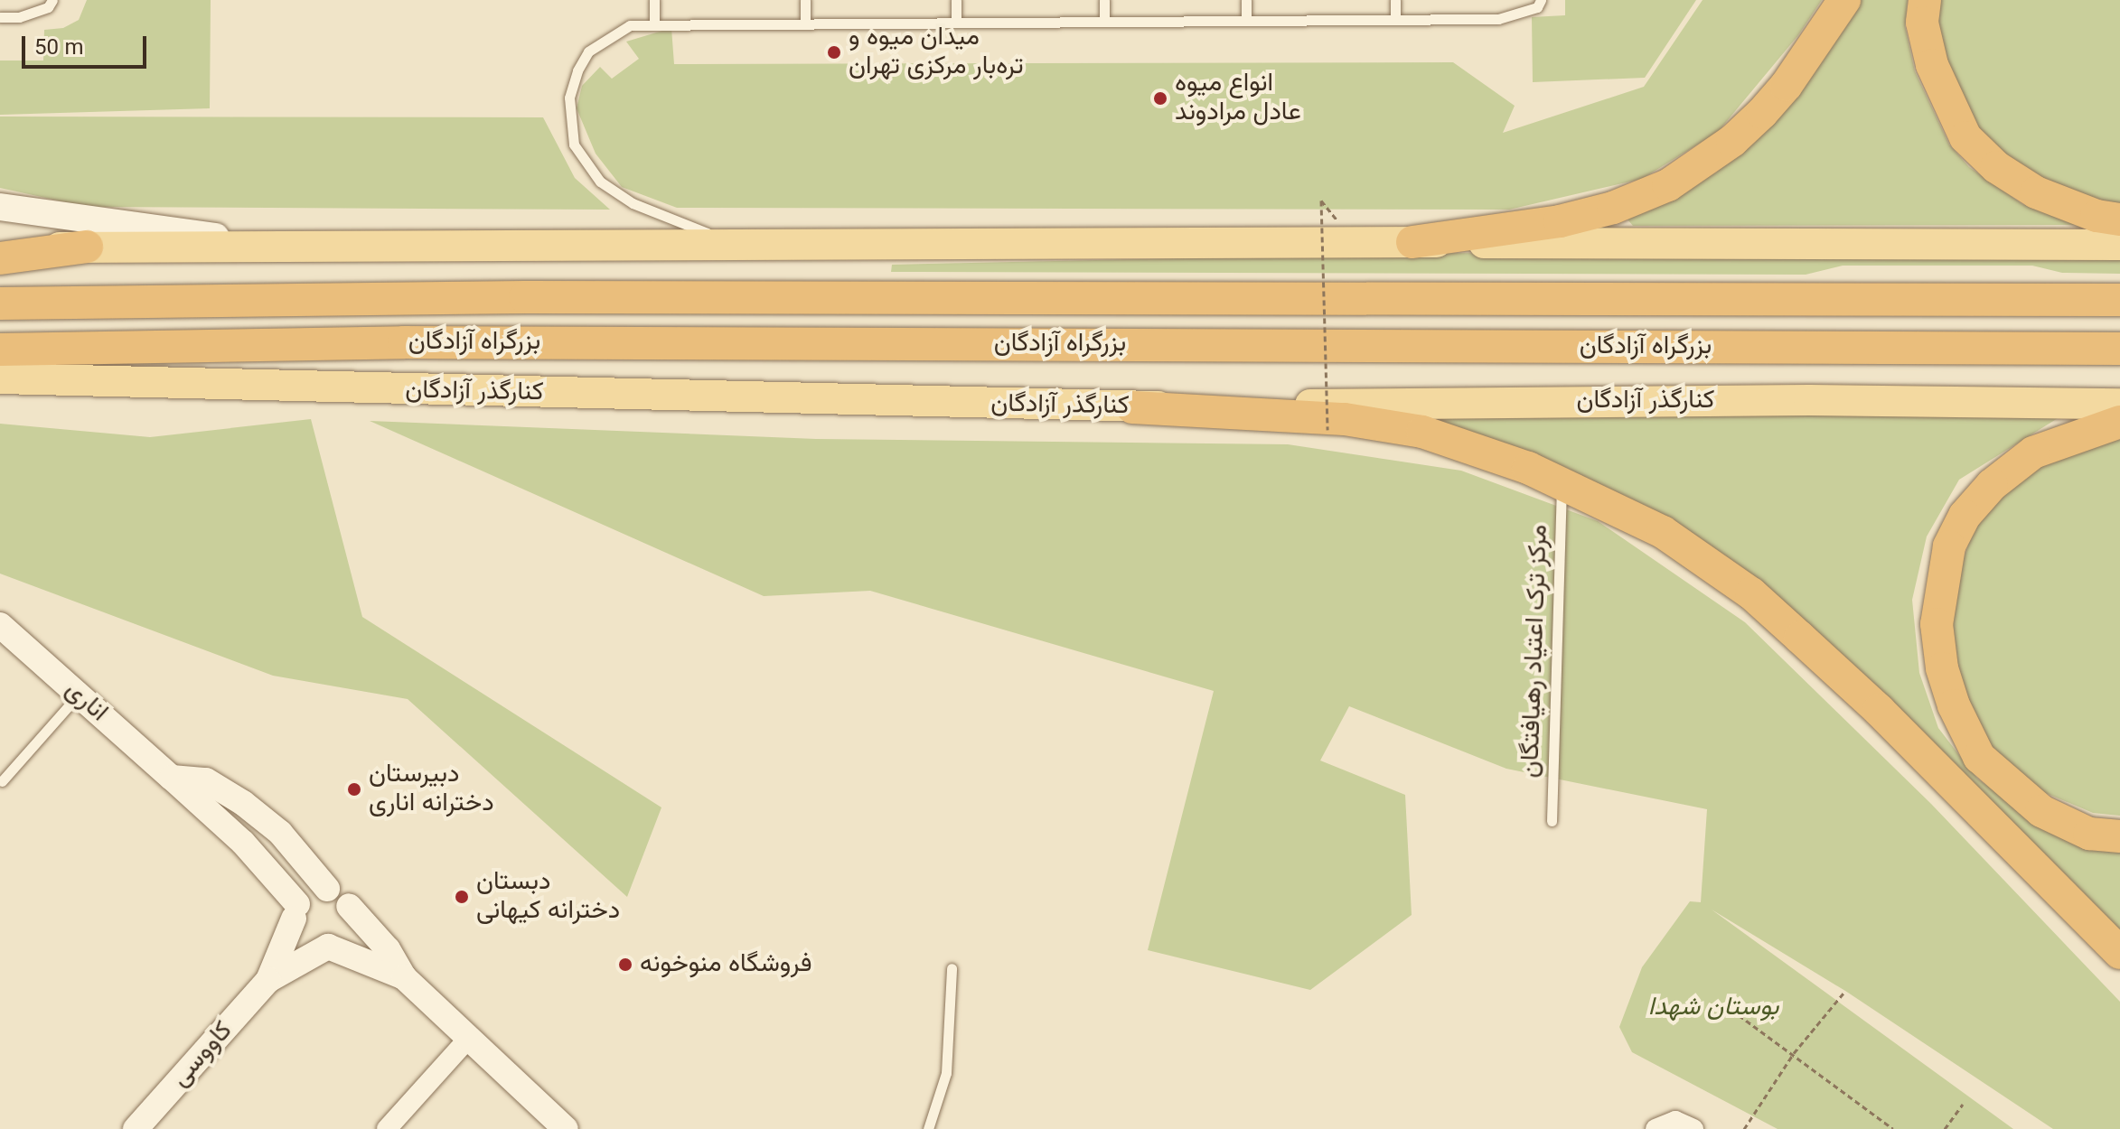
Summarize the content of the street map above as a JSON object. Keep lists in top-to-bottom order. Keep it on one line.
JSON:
{"streets":{"highway":["بزرگراه آزادگان"],"main road":["کنارگذر آزادگان"],"street":["اناری","کاووسی"],"lane":["مرکز ترک اعتیاد رهیافتگان"]},"parks":["بوستان شهدا"],"places":["میدان میوه و تره‌بار مرکزی تهران","انواع میوه عادل مرادوند","دبیرستان دخترانه اناری","دبستان دخترانه کیهانی","فروشگاه منوخونه"],"scale_bar":"50 m"}
